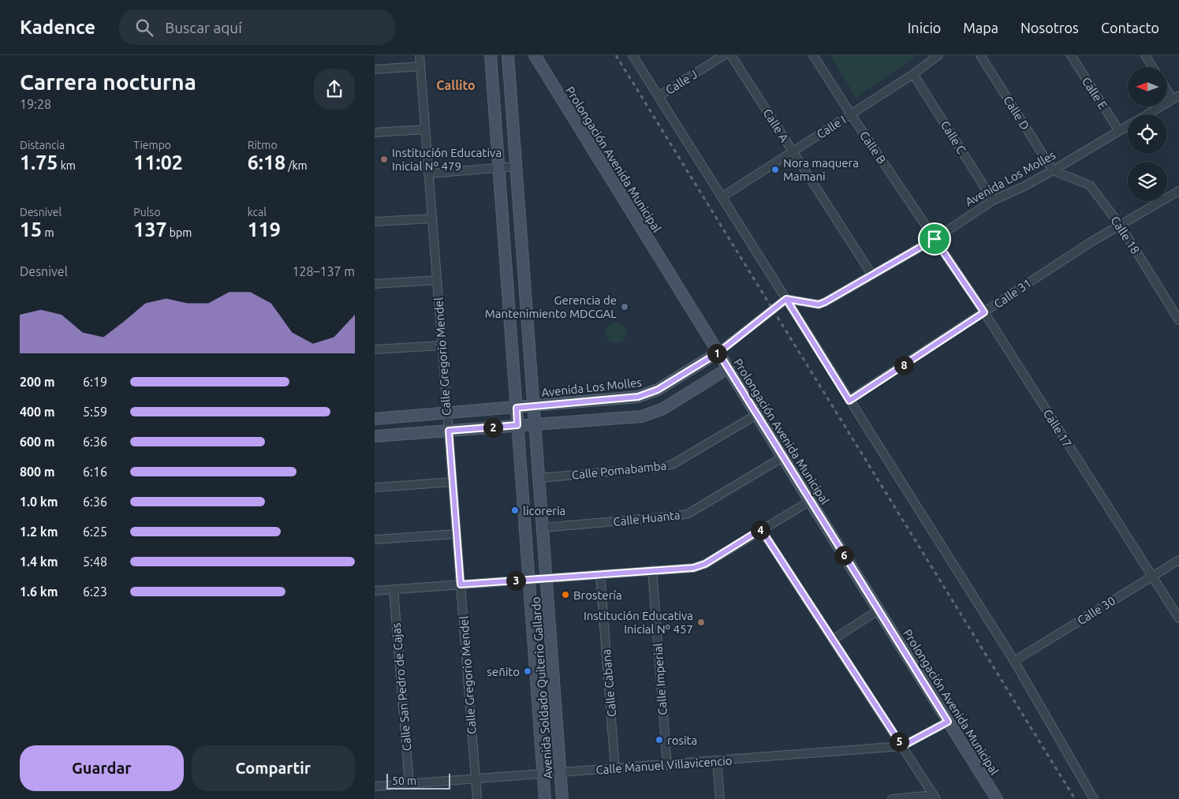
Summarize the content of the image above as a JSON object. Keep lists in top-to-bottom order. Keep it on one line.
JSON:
{"streets":{"street":["Calle J","Calle E","Calle D","Calle A","Calle I","Calle C","Calle B","Prolongación Avenida Municipal","Avenida Los Molles","Calle 18","Calle 31","Calle Gregorio Mendel","Calle 17","Calle Pomabamba","Calle Huanta","Calle 30","Calle Imperial","Calle Cabana","Calle San Pedro de Cajas","Avenida Soldado Quiterio Gallardo","Calle Manuel Villavicencio"]},"crossings":[["Calle E","Avenida Los Molles"],["Calle D","Avenida Los Molles"],["Calle D","Calle 18"],["Calle A","Calle I"],["Calle A","Avenida Los Molles"],["Calle I","Calle C"],["Calle I","Calle B"],["Calle C","Avenida Los Molles"],["Calle B","Avenida Los Molles"],["Calle B","Calle 17"],["Prolongación Avenida Municipal","Avenida Los Molles"],["Prolongación Avenida Municipal","Calle Pomabamba"],["Prolongación Avenida Municipal","Calle Huanta"],["Prolongación Avenida Municipal","Calle Manuel Villavicencio"],["Avenida Los Molles","Calle 18"],["Avenida Los Molles","Calle Gregorio Mendel"],["Avenida Los Molles","Calle 17"],["Avenida Los Molles","Avenida Soldado Quiterio Gallardo"],["Calle 18","Calle 31"],["Calle 31","Calle 17"],["Calle Gregorio Mendel","Calle Manuel Villavicencio"],["Calle 17","Calle 30"],["Calle Pomabamba","Avenida Soldado Quiterio Gallardo"],["Calle Huanta","Avenida Soldado Quiterio Gallardo"],["Calle Imperial","Calle Manuel Villavicencio"],["Calle Cabana","Calle Manuel Villavicencio"],["Calle San Pedro de Cajas","Calle Manuel Villavicencio"],["Avenida Soldado Quiterio Gallardo","Calle Manuel Villavicencio"]],"districts":["Callito"],"places":["Institución Educativa Inicial Nº 479","Nora maquera Mamani","Gerencia de Mantenimiento MDCGAL","licoreria","Brostería","Institución Educativa Inicial Nº 457","señito","rosita"],"scale_bar":"50 m","north":"left","page":{"header":"Kadence","search":"Buscar aquí","nav":["Inicio","Mapa","Nosotros","Contacto"],"heading":["Carrera nocturna","19:28"],"stats":[["Distancia","1.75 km"],["Tiempo","11:02"],["Ritmo","6:18 /km"],["Desnivel","15 m"],["Pulso","137 bpm"],["kcal","119"]],"chart":["Desnivel","128–137 m"],"pins":["1","8","2","4","6","3","5"],"list":[{"name":"200 m","note":"6:19"},{"name":"400 m","note":"5:59"},{"name":"600 m","note":"6:36"},{"name":"800 m","note":"6:16"},{"name":"1.0 km","note":"6:36"},{"name":"1.2 km","note":"6:25"},{"name":"1.4 km","note":"5:48"},{"name":"1.6 km","note":"6:23"}],"buttons":["Guardar","Compartir"],"scale":"50 m"}}
